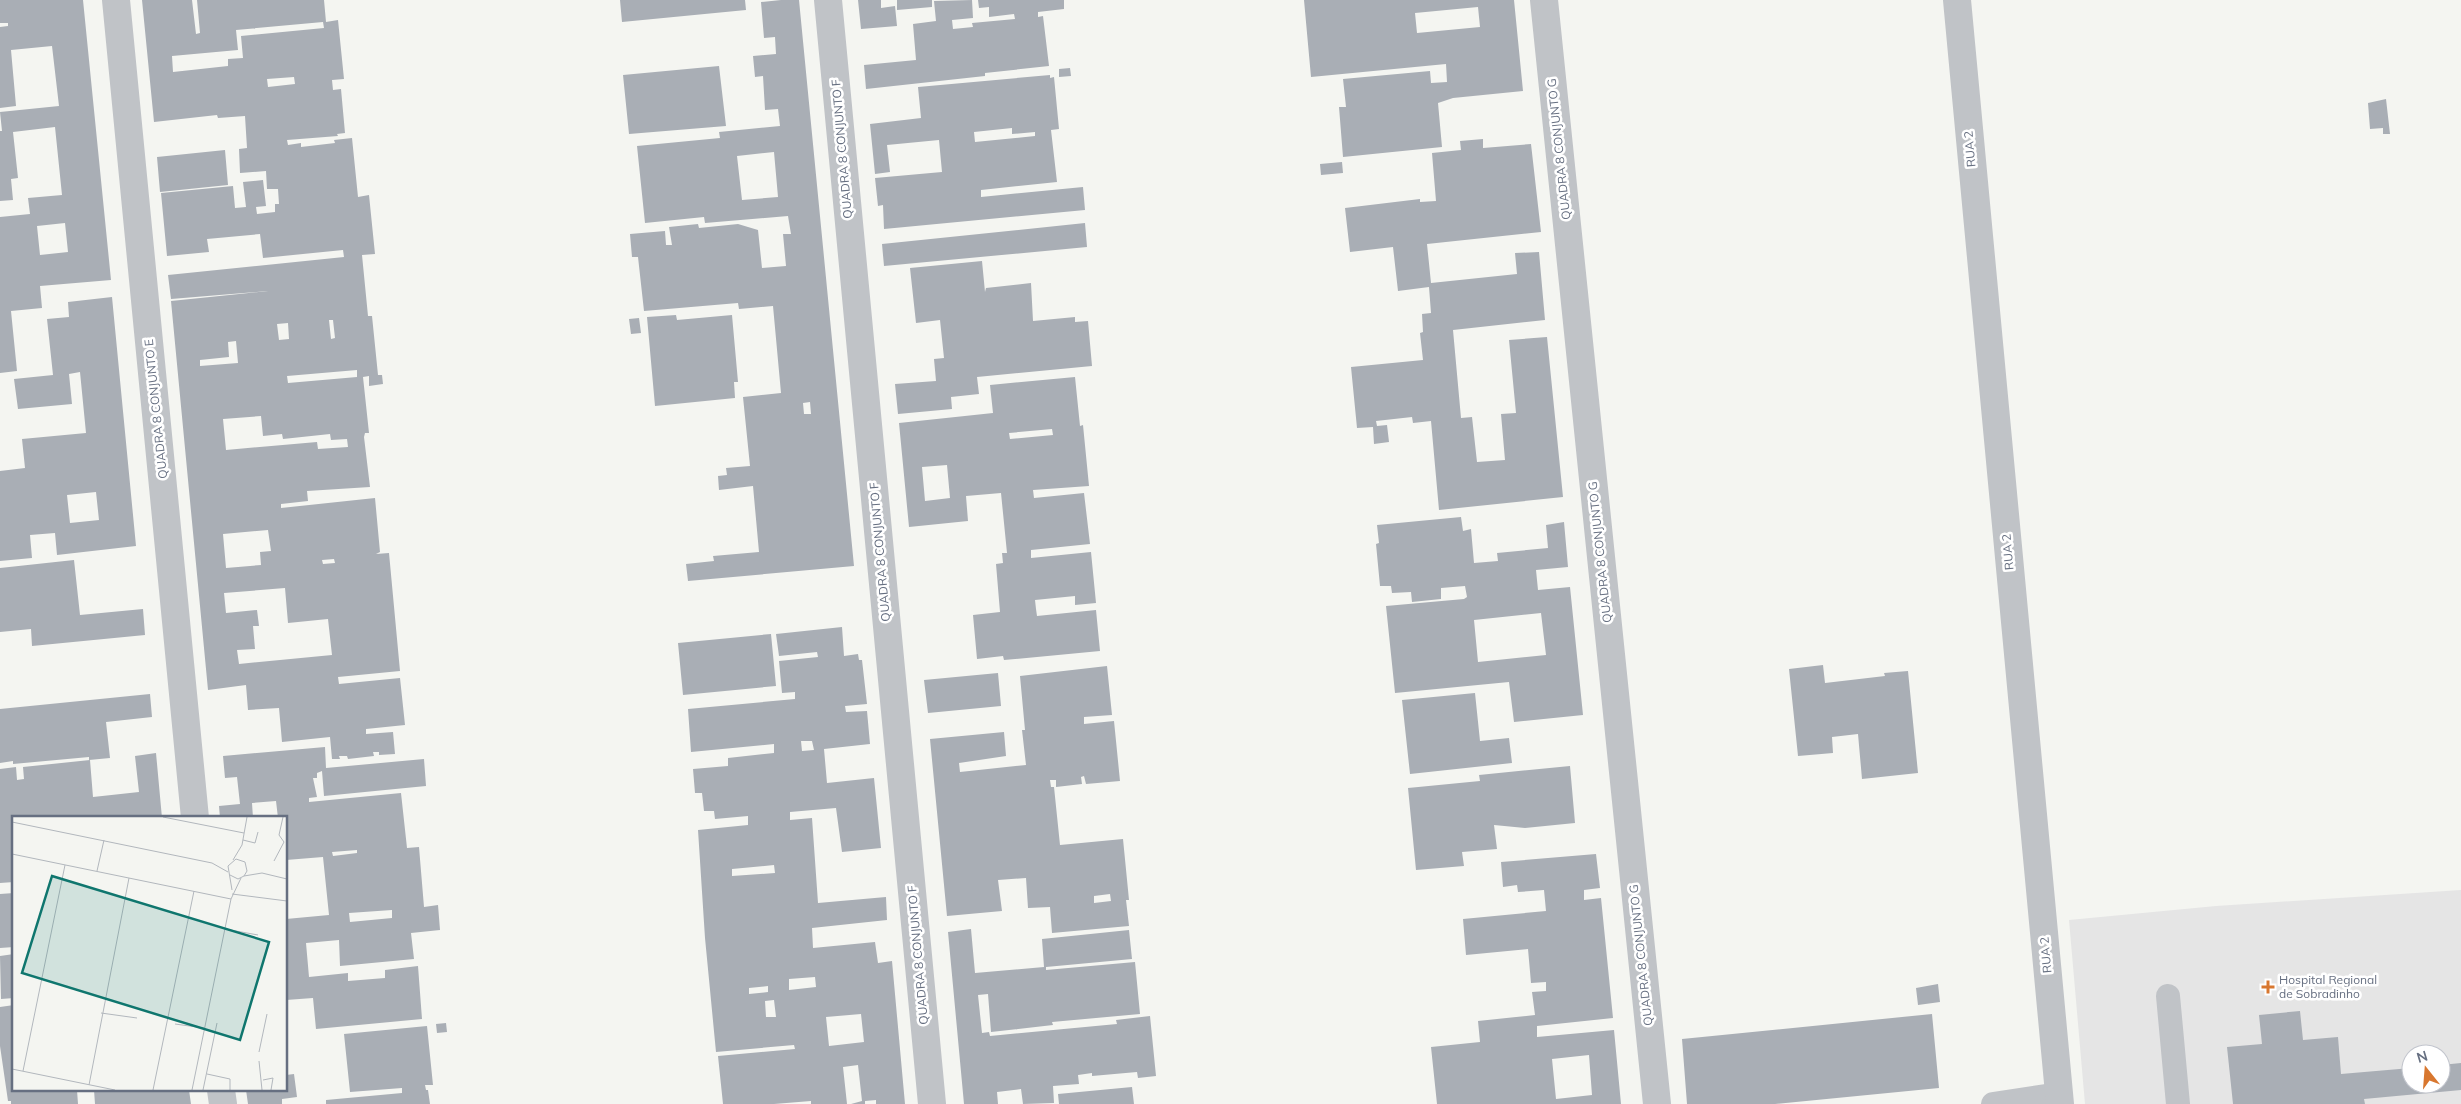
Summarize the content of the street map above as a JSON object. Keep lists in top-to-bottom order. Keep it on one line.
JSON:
{"streets":{"street":["QUADRA 8 CONJUNTO F","QUADRA 8 CONJUNTO G","RUA 2","QUADRA 8 CONJUNTO E"]},"places":{"health":["Hospital Regional de Sobradinho"]},"north":"top"}
